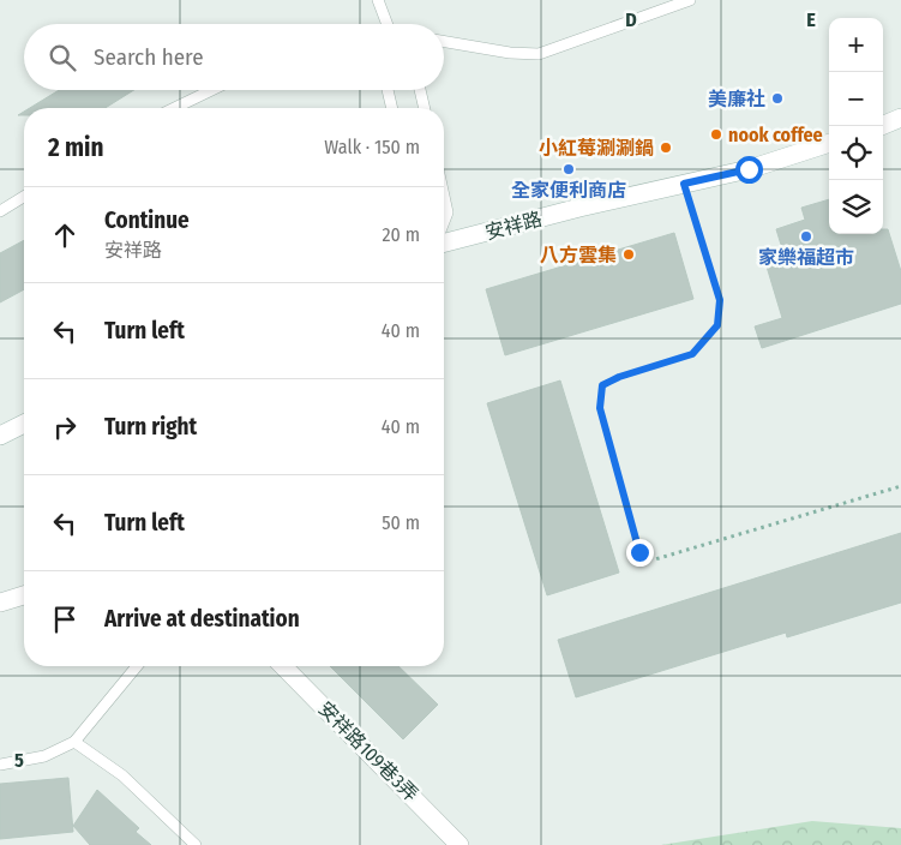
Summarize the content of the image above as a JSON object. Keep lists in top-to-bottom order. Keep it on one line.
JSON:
{"streets":{"street":["安祥路","安祥路109巷3弄"]},"places":["美廉社","nook coffee","小紅莓涮涮鍋","全家便利商店","家樂福超市","八方雲集"],"page":{"map_buttons":["+","−"],"search":"Search here","heading":["2 min","Walk · 150 m"],"list":[["Continue","安祥路","20 m"],["Turn left","40 m"],["Turn right","40 m"],["Turn left","50 m"],"Arrive at destination"]},"grid":{"columns":["D","E"],"rows":["5"]}}
